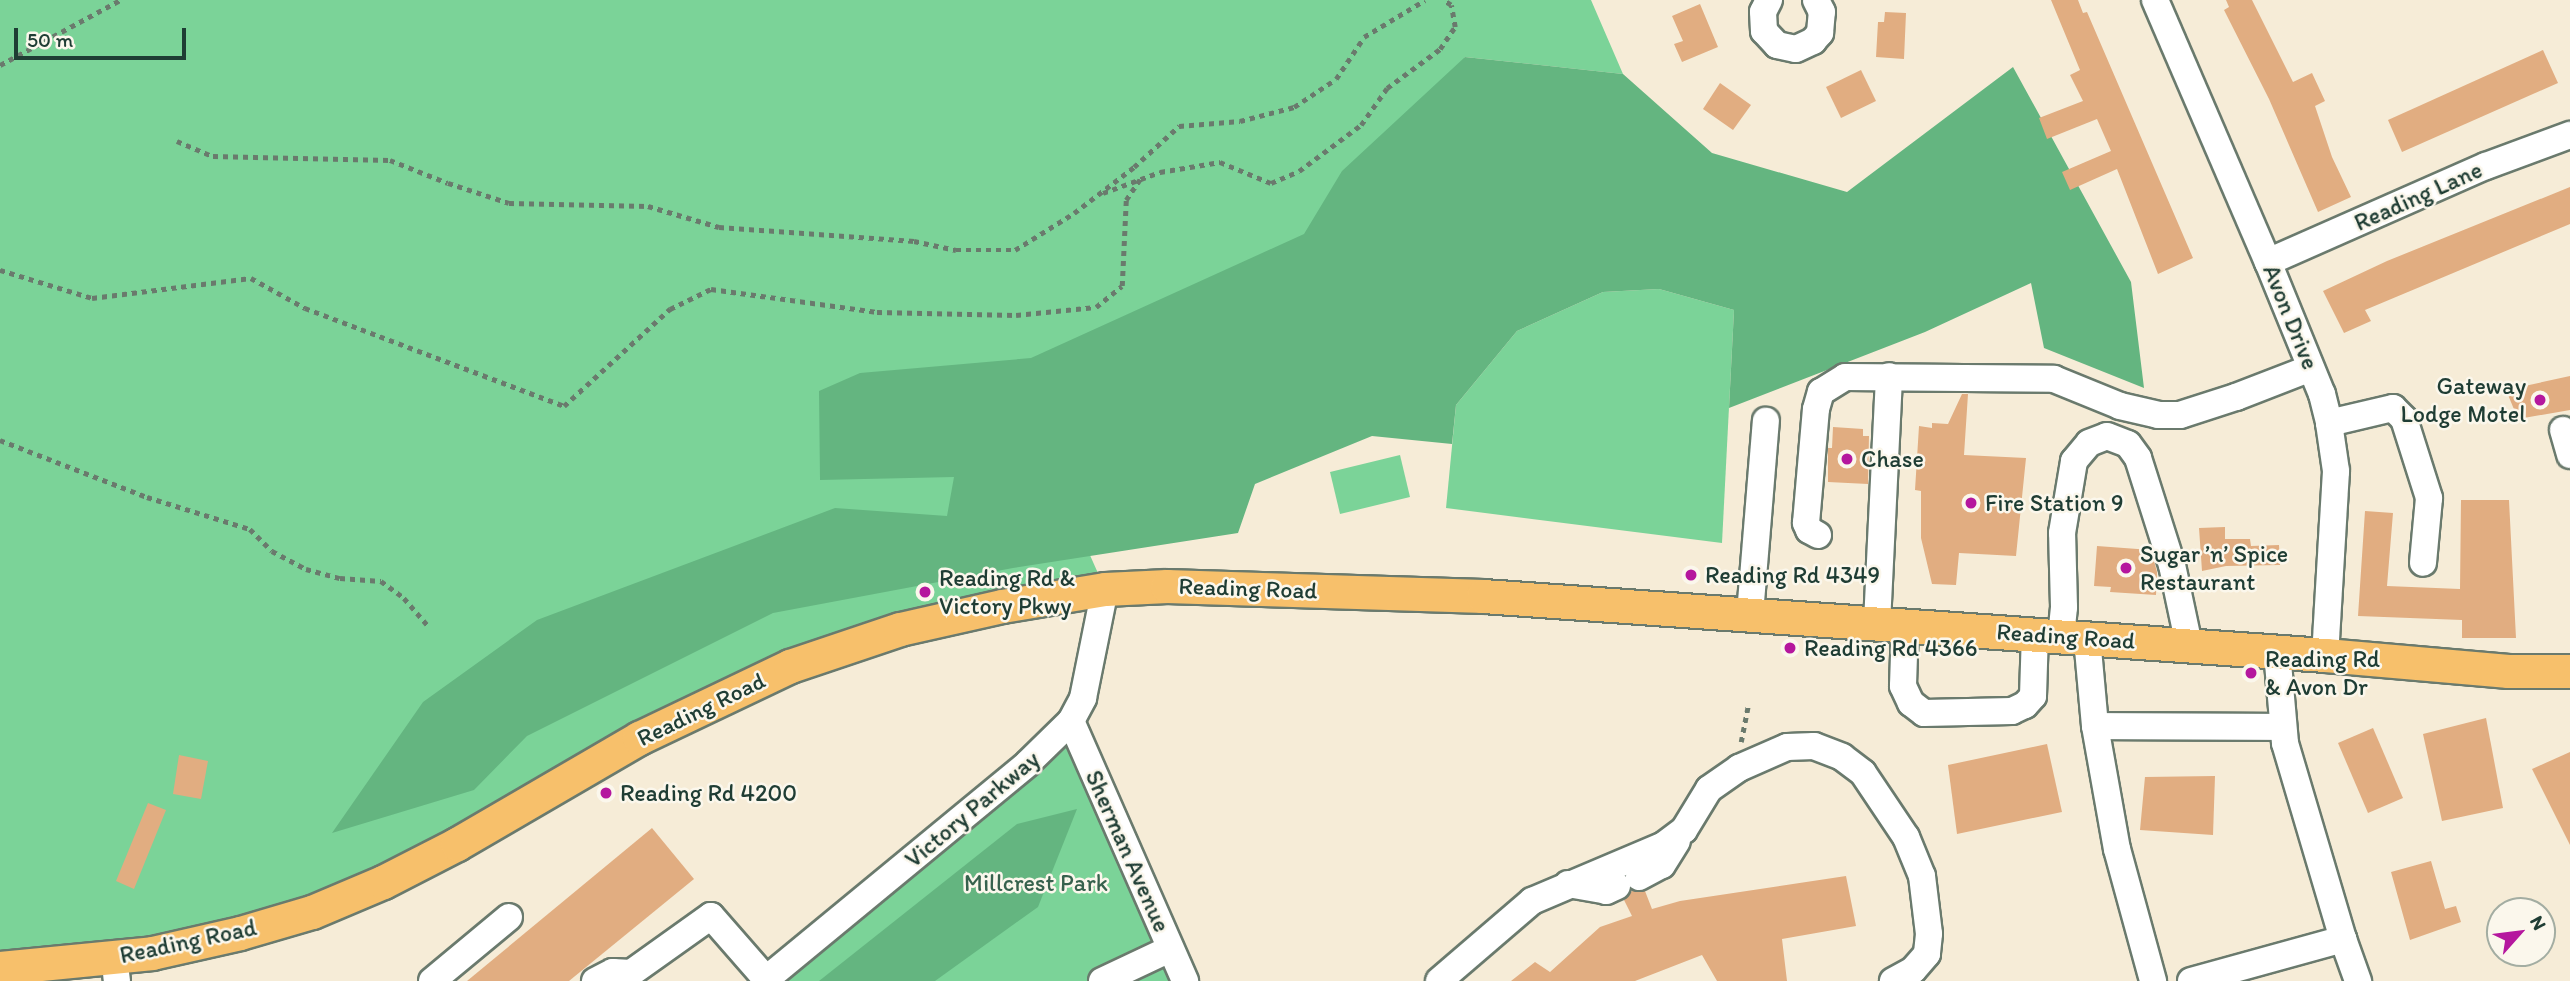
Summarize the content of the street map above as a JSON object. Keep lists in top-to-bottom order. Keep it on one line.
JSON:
{"streets":{"main road":["Reading Road"],"street":["Reading Lane","Avon Drive","Victory Parkway","Sherman Avenue"]},"crossings":[["Reading Lane","Avon Drive"],["Avon Drive","Reading Road"],["Reading Road","Victory Parkway"],["Victory Parkway","Sherman Avenue"]],"parks":["Millcrest Park"],"places":["Gateway Lodge Motel","Chase","Fire Station 9","Sugar ’n’ Spice Restaurant","Reading Rd 4349","Reading Rd & Victory Pkwy","Reading Rd 4366","Reading Rd & Avon Dr","Reading Rd 4200"],"scale_bar":"50 m","north":"top right"}
